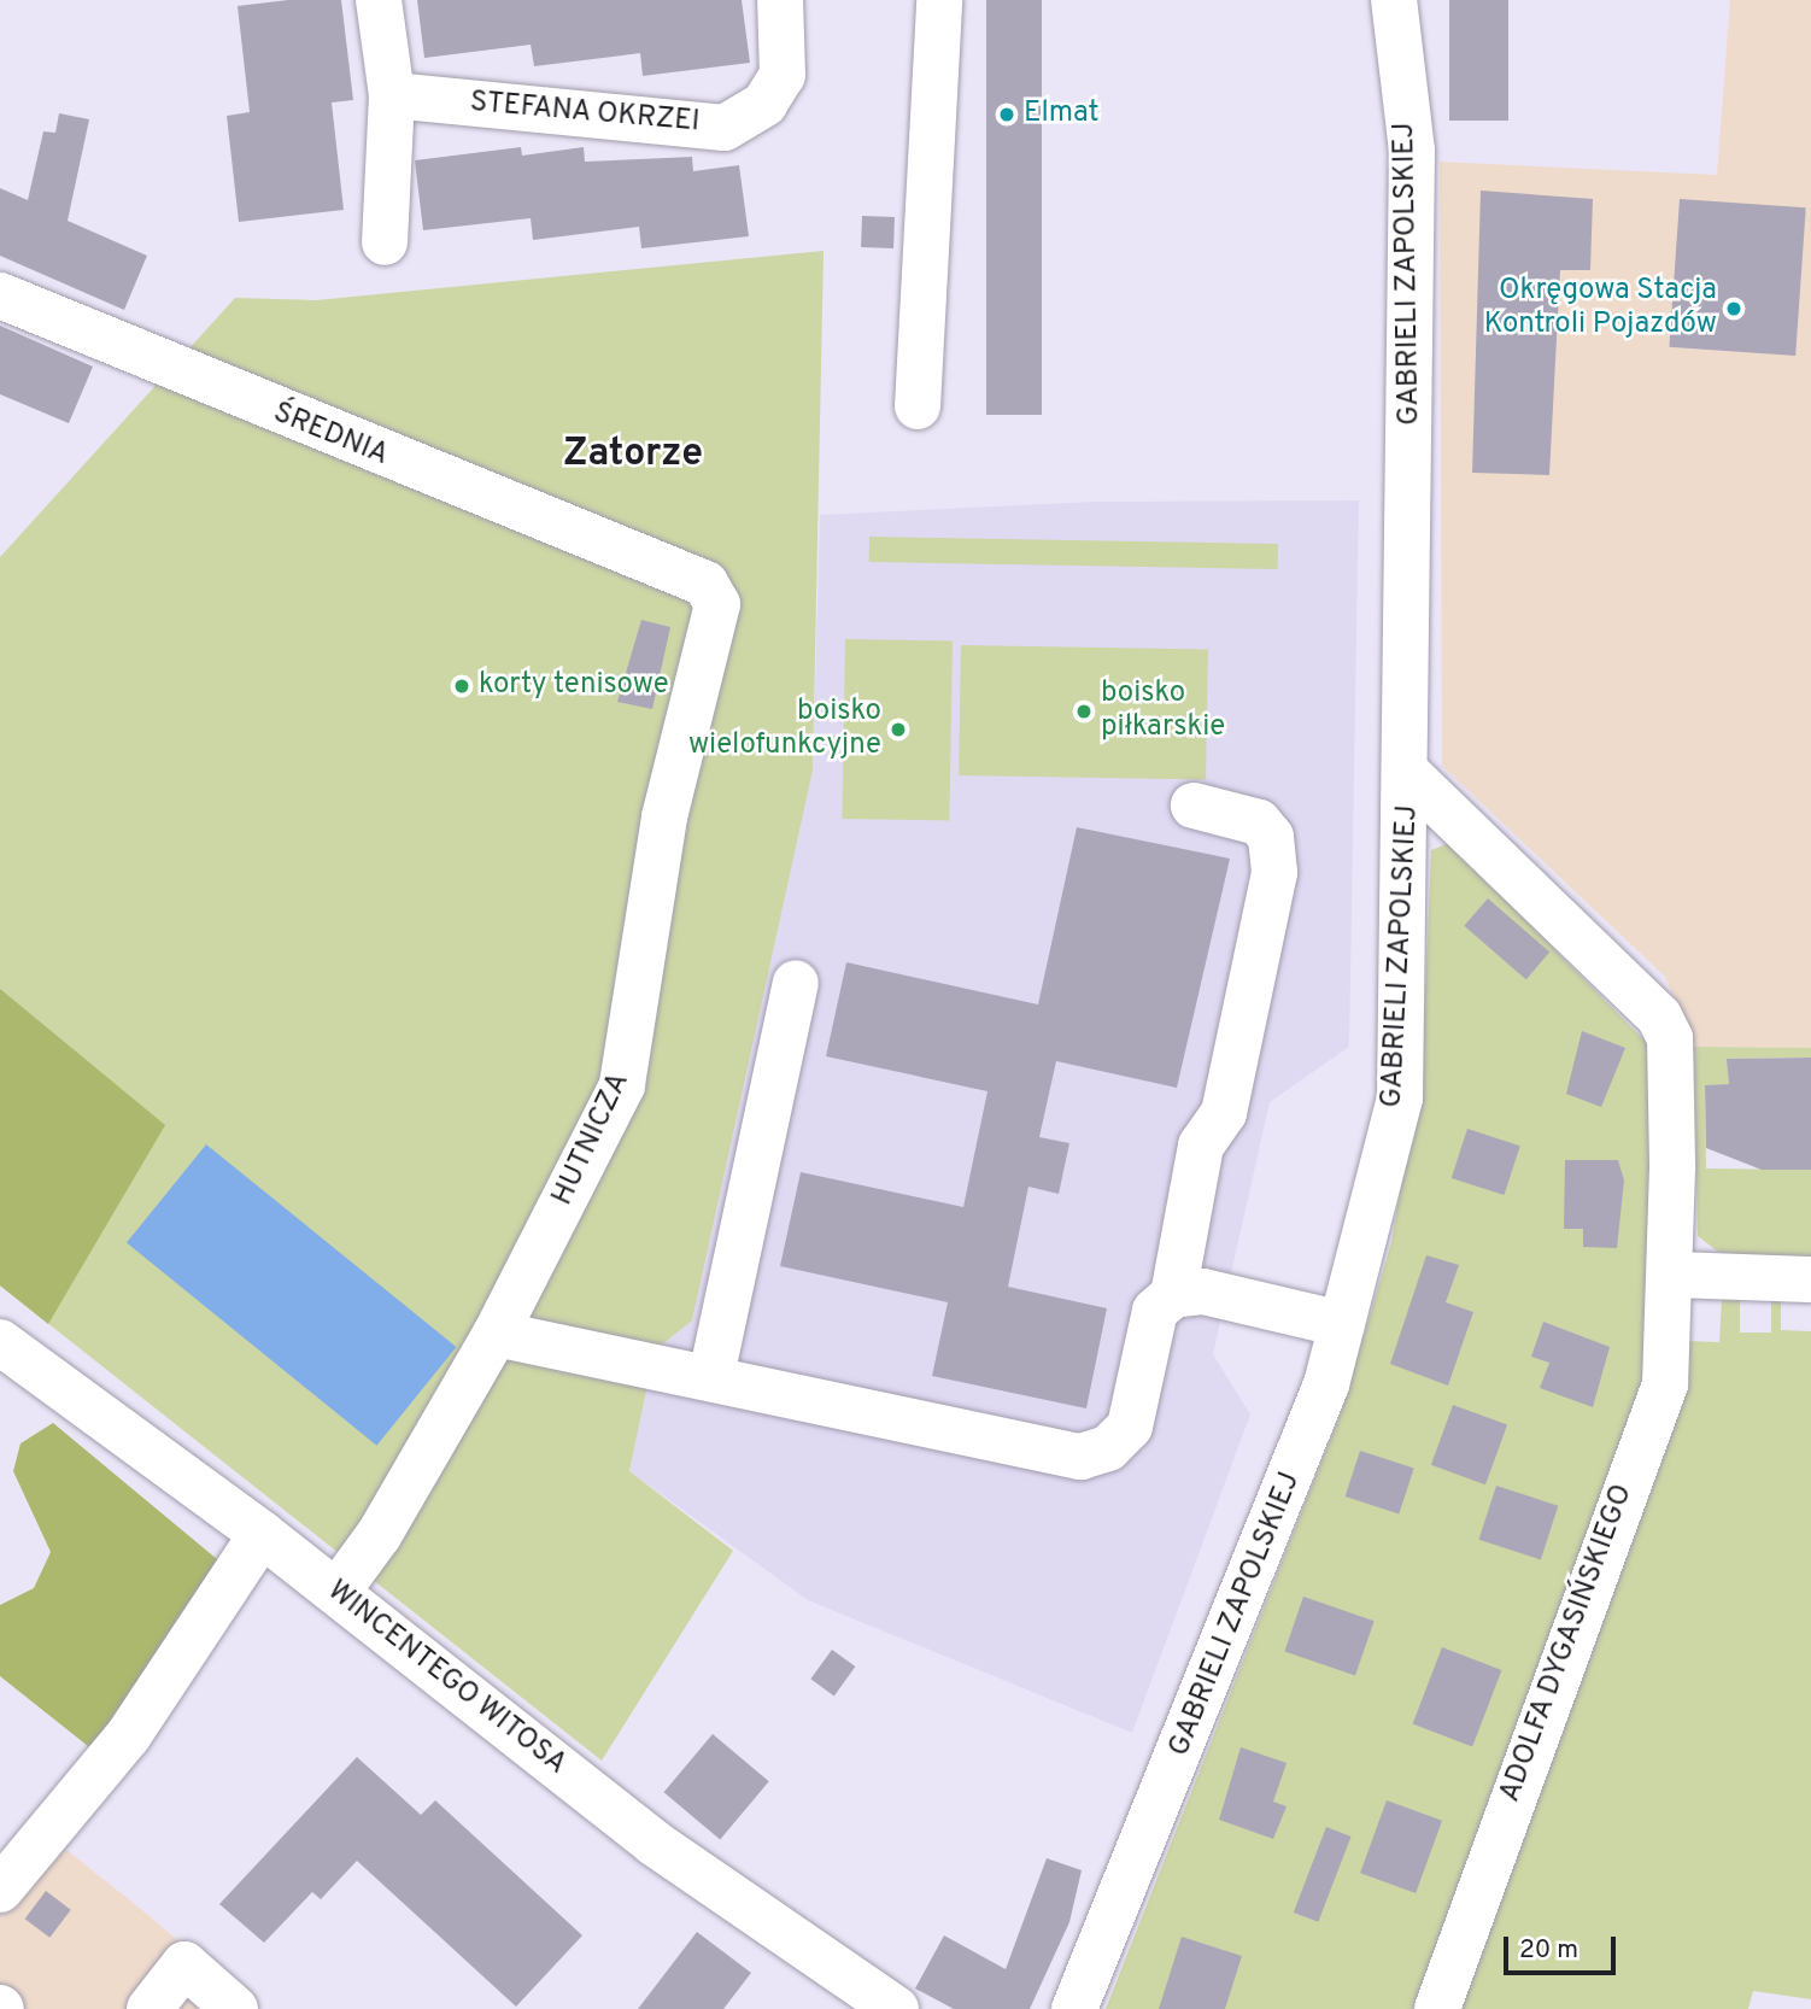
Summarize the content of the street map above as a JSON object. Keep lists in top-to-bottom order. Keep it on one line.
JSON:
{"streets":{"street":["STEFANA OKRZEI","GABRIELI ZAPOLSKIEJ","ŚREDNIA","HUTNICZA","ADOLFA DYGASIŃSKIEGO","WINCENTEGO WITOSA"]},"crossings":[["GABRIELI ZAPOLSKIEJ","ADOLFA DYGASIŃSKIEGO"],["ŚREDNIA","HUTNICZA"],["HUTNICZA","WINCENTEGO WITOSA"]],"districts":["Zatorze"],"places":["Elmat","Okręgowa Stacja Kontroli Pojazdów","korty tenisowe","boisko piłkarskie","boisko wielofunkcyjne"],"scale_bar":"20 m"}
